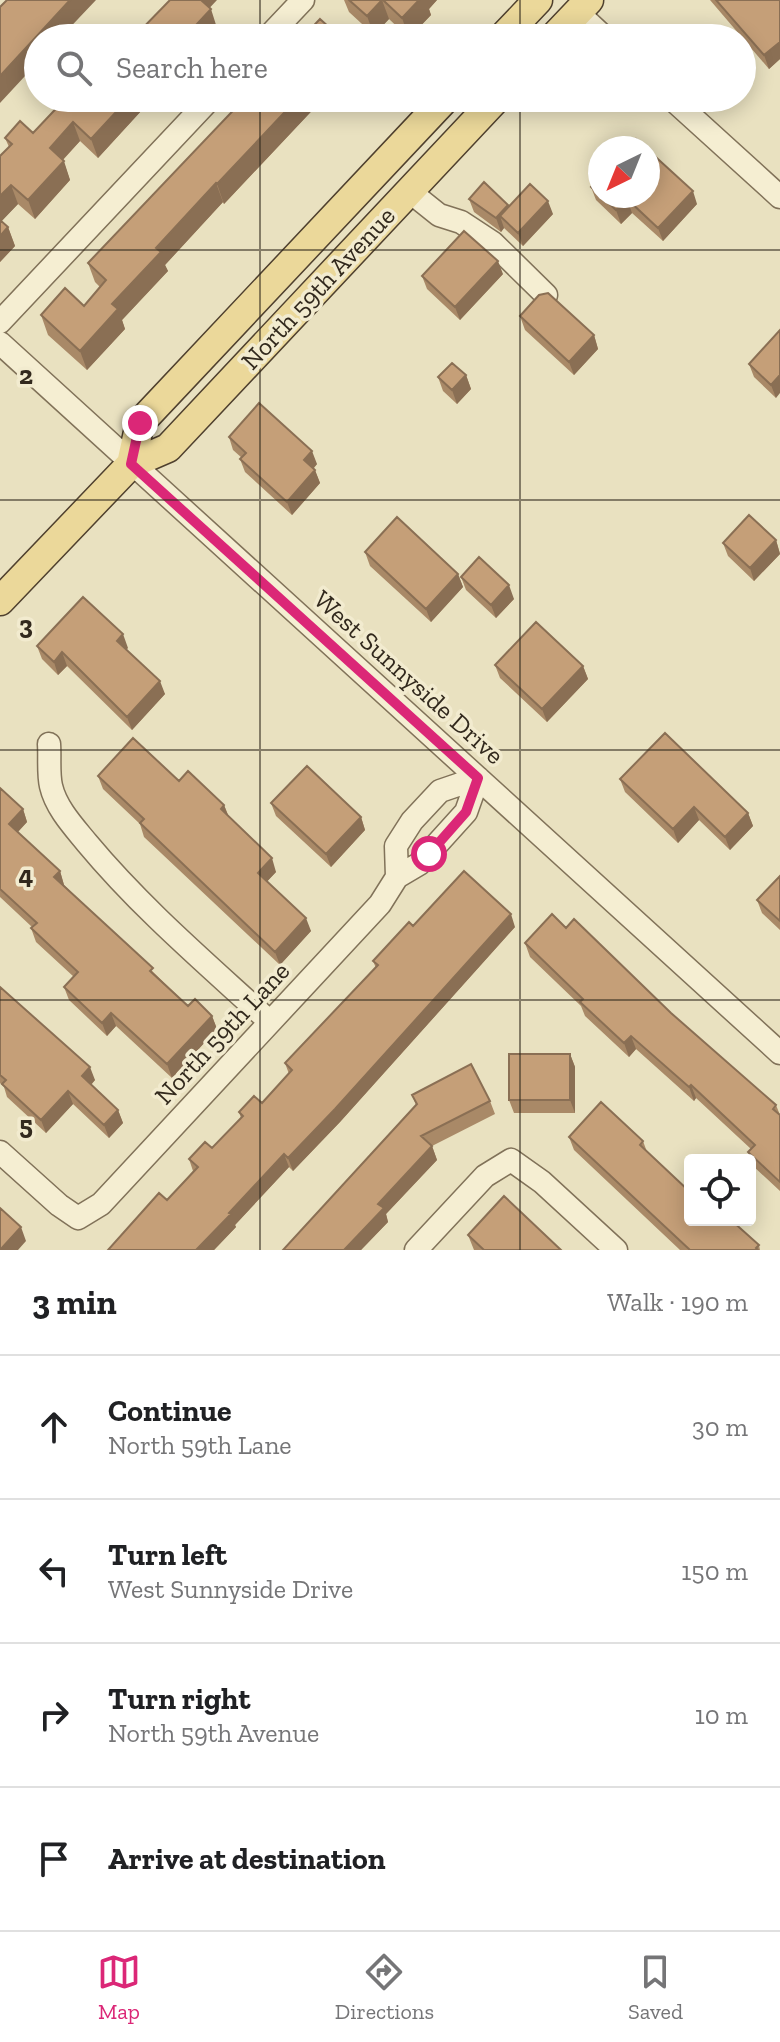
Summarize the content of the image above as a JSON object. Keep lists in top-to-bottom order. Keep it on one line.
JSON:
{"streets":{"main road":["North 59th Avenue"],"street":["West Sunnyside Drive","North 59th Lane"]},"crossings":[["North 59th Avenue","West Sunnyside Drive"],["West Sunnyside Drive","North 59th Lane"]],"north":"bottom left","page":{"search":"Search here","heading":["3 min","Walk · 190 m"],"list":[["Continue","North 59th Lane","30 m"],["Turn left","West Sunnyside Drive","150 m"],["Turn right","North 59th Avenue","10 m"],"Arrive at destination"],"nav":["Map","Directions","Saved"]},"grid":{"rows":["2","3","4","5"]}}
